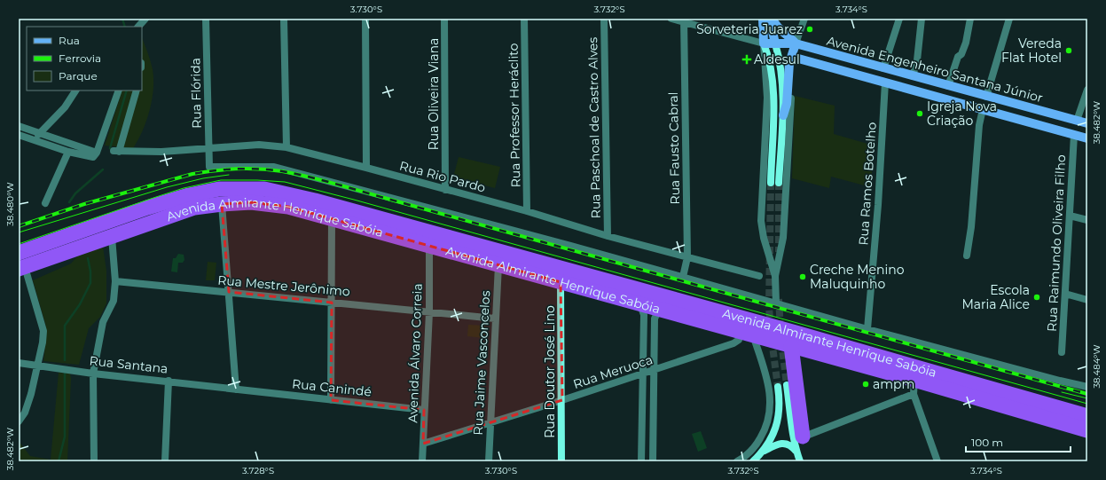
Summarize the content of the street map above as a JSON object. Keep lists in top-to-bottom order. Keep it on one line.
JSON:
{"streets":{"highway":["Avenida Almirante Henrique Sabóia"],"main road":["Avenida Engenheiro Santana Júnior"],"street":["Rua Flórida","Rua Oliveira Viana","Rua Professor Heráclito","Rua Paschoal de Castro Alves","Rua Fausto Cabral","Rua Rio Pardo","Rua Ramos Botelho","Rua Raimundo Oliveira Filho","Rua Mestre Jerônimo","Avenida Álvaro Correia","Rua Jaime Vasconcelos","Rua Santana","Rua Doutor José Lino","Rua Meruoca","Rua Canindé"]},"crossings":[["Avenida Engenheiro Santana Júnior","Rua Fausto Cabral"],["Avenida Engenheiro Santana Júnior","Rua Ramos Botelho"],["Avenida Engenheiro Santana Júnior","Rua Raimundo Oliveira Filho"],["Rua Flórida","Rua Rio Pardo"],["Rua Flórida","Avenida Almirante Henrique Sabóia"],["Rua Oliveira Viana","Rua Rio Pardo"],["Rua Professor Heráclito","Rua Rio Pardo"],["Rua Paschoal de Castro Alves","Rua Rio Pardo"],["Rua Fausto Cabral","Rua Rio Pardo"],["Rua Fausto Cabral","Avenida Almirante Henrique Sabóia"],["Rua Ramos Botelho","Avenida Almirante Henrique Sabóia"],["Avenida Almirante Henrique Sabóia","Avenida Álvaro Correia"],["Avenida Almirante Henrique Sabóia","Rua Jaime Vasconcelos"],["Avenida Almirante Henrique Sabóia","Rua Doutor José Lino"],["Avenida Almirante Henrique Sabóia","Rua Meruoca"],["Rua Mestre Jerônimo","Avenida Álvaro Correia"],["Rua Mestre Jerônimo","Rua Jaime Vasconcelos"],["Avenida Álvaro Correia","Rua Meruoca"],["Avenida Álvaro Correia","Rua Canindé"],["Rua Jaime Vasconcelos","Rua Meruoca"],["Rua Santana","Rua Canindé"],["Rua Doutor José Lino","Rua Meruoca"]],"places":{"other":["Sorveteria Juarez","Vereda Flat Hotel","Igreja Nova Criação","Creche Menino Maluquinho","Escola Maria Alice","ampm"],"health":["Aldesul"]},"legend":["Rua","Ferrovia","Parque"],"scale_bar":"100 m","coordinates":["3.730°S","3.732°S","3.734°S","38.482°W","38.480°W","38.484°W","3.728°S"]}
